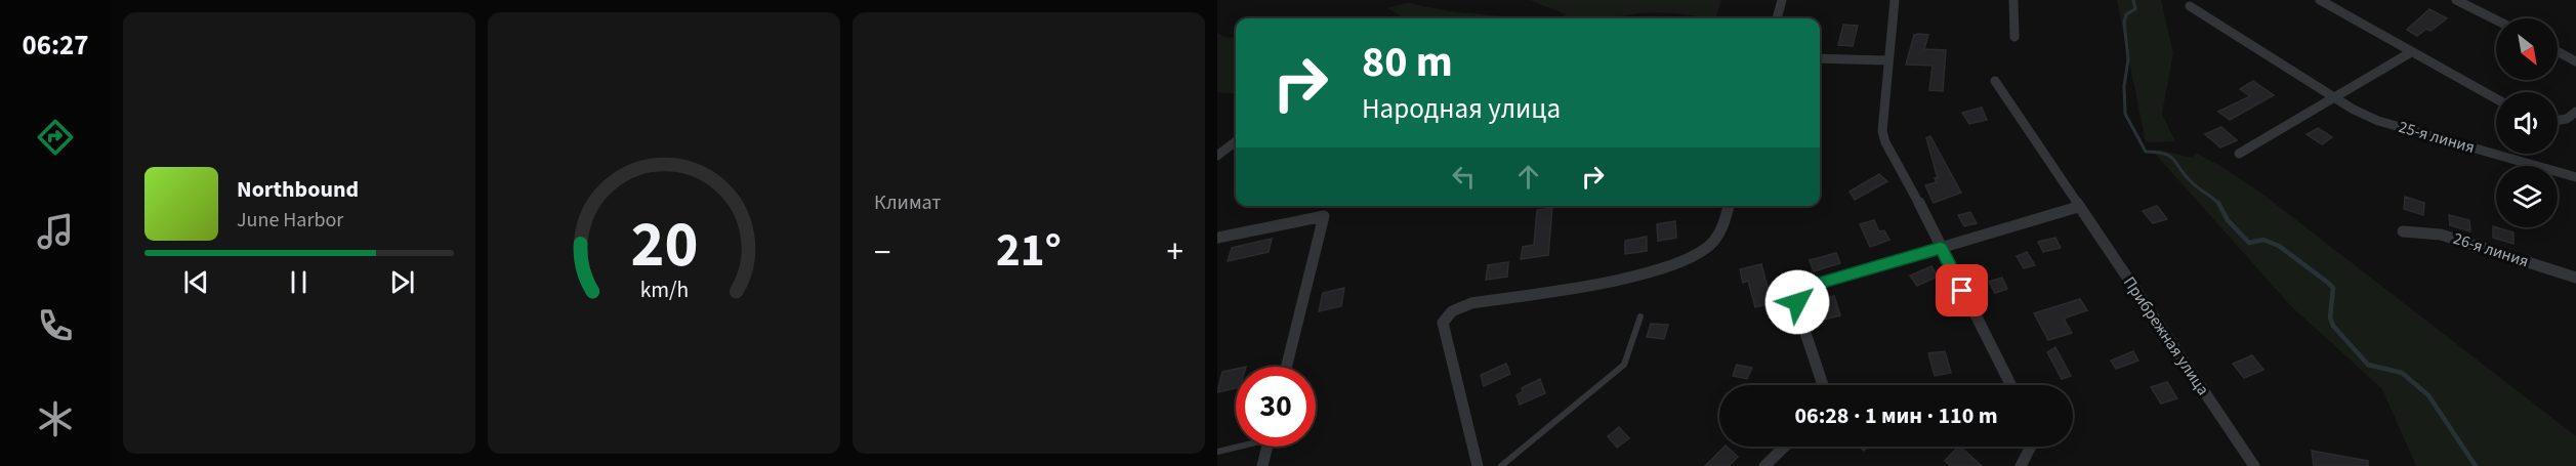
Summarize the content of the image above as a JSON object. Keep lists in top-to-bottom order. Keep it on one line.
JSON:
{"streets":{"street":["25-я линия","26-я линия","Прибрежная улица"]},"north":"bottom right","page":{"tabs":"06:27","tile":"Климат","turn":["80 m","Народная улица"],"song":["Northbound","June Harbor"],"heat":["−","21°","+"],"limit":"30","trip":"06:28 · 1 мин · 110 m","gauge":["20","km/h"]}}
